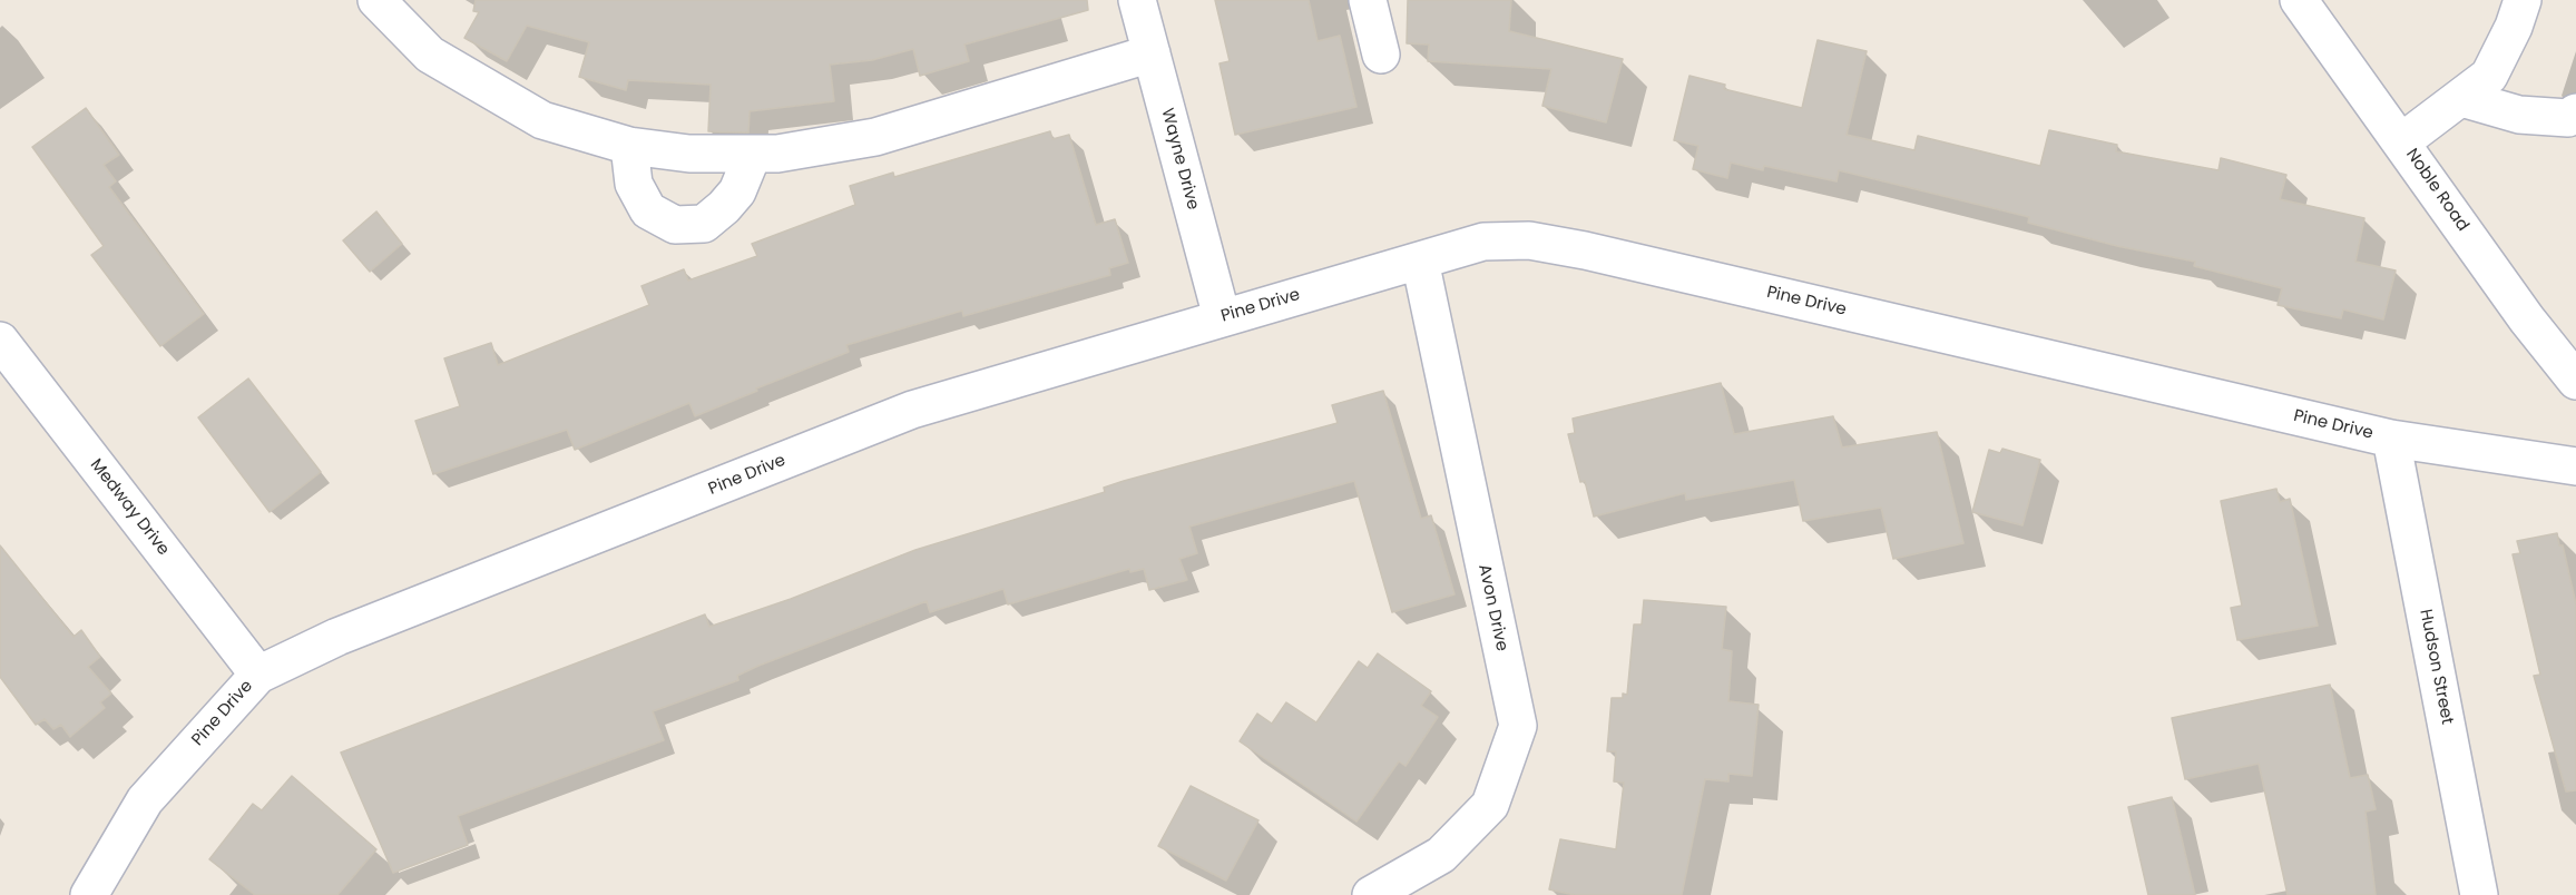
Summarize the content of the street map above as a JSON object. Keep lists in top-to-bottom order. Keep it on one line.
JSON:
{"streets":{"street":["Wayne Drive","Noble Road","Pine Drive","Medway Drive","Avon Drive","Hudson Street"]},"crossings":[["Wayne Drive","Pine Drive"],["Pine Drive","Medway Drive"],["Pine Drive","Avon Drive"],["Pine Drive","Hudson Street"]]}
